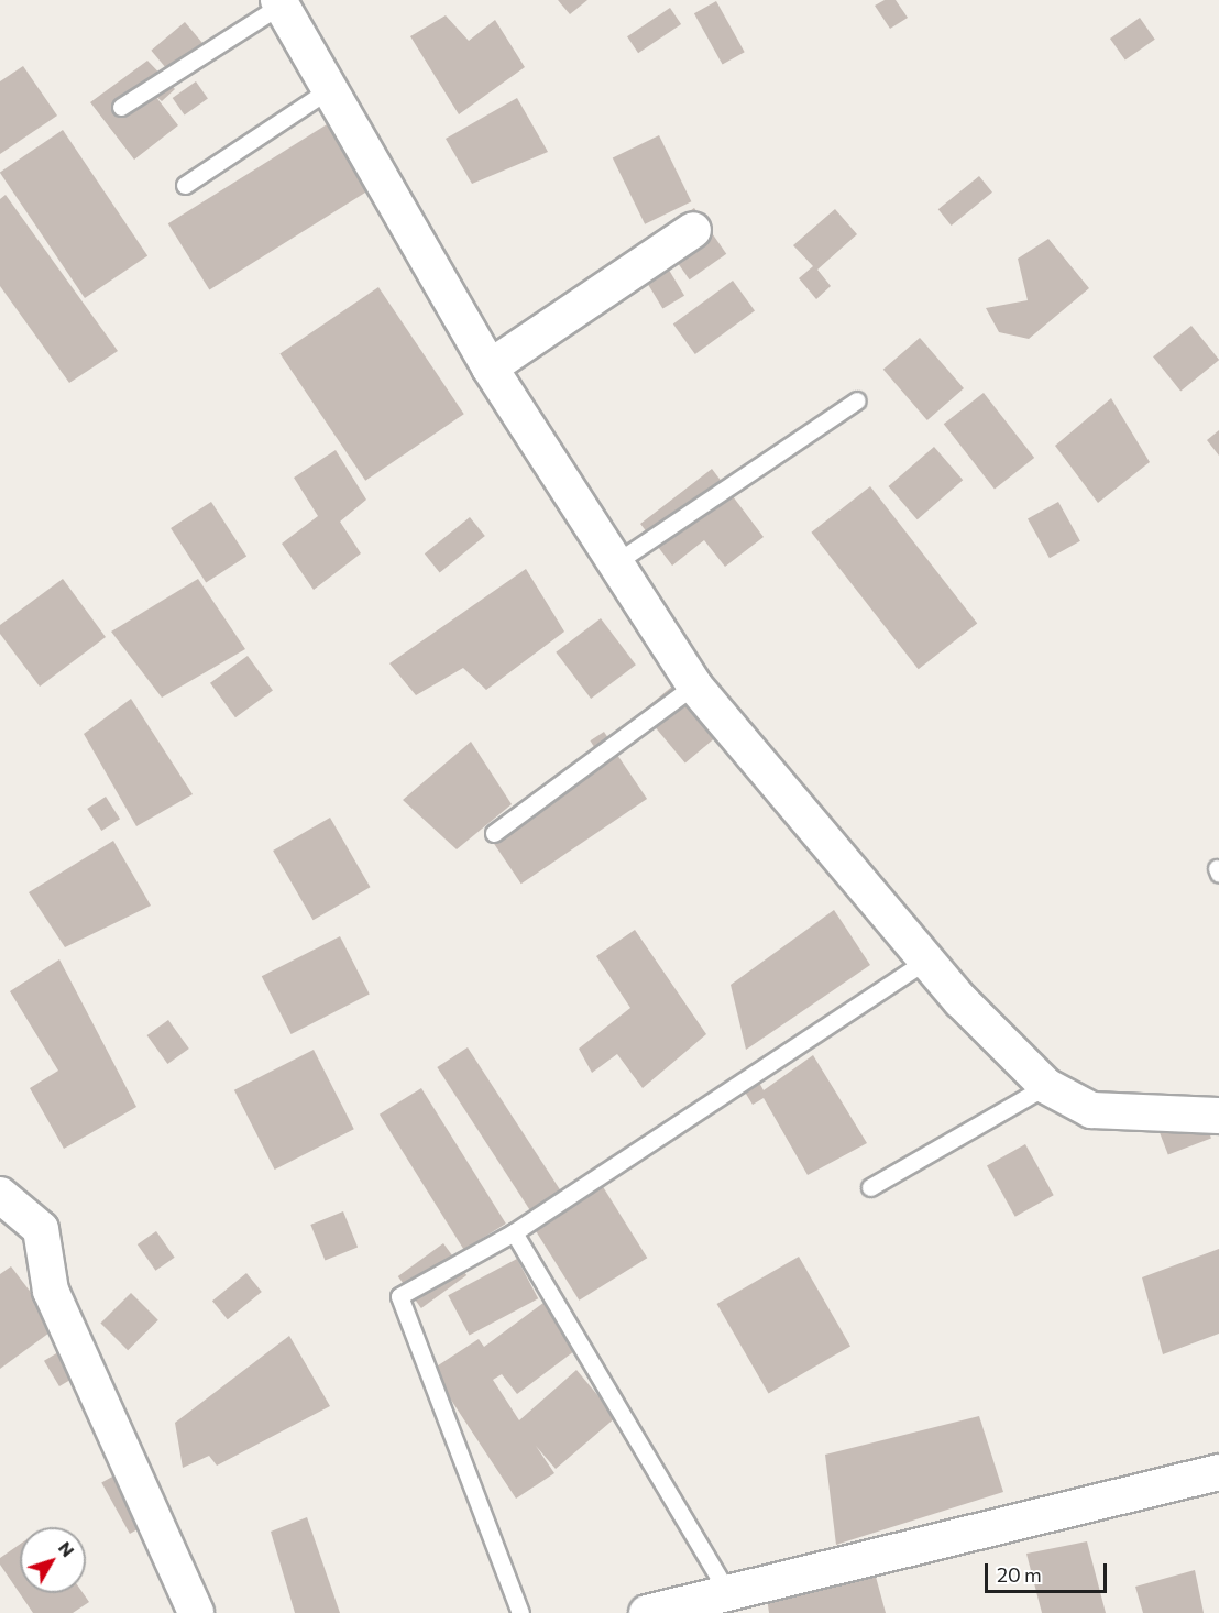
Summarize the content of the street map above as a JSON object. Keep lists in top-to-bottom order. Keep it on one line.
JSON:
{"scale_bar":"20 m","north":"top right"}
